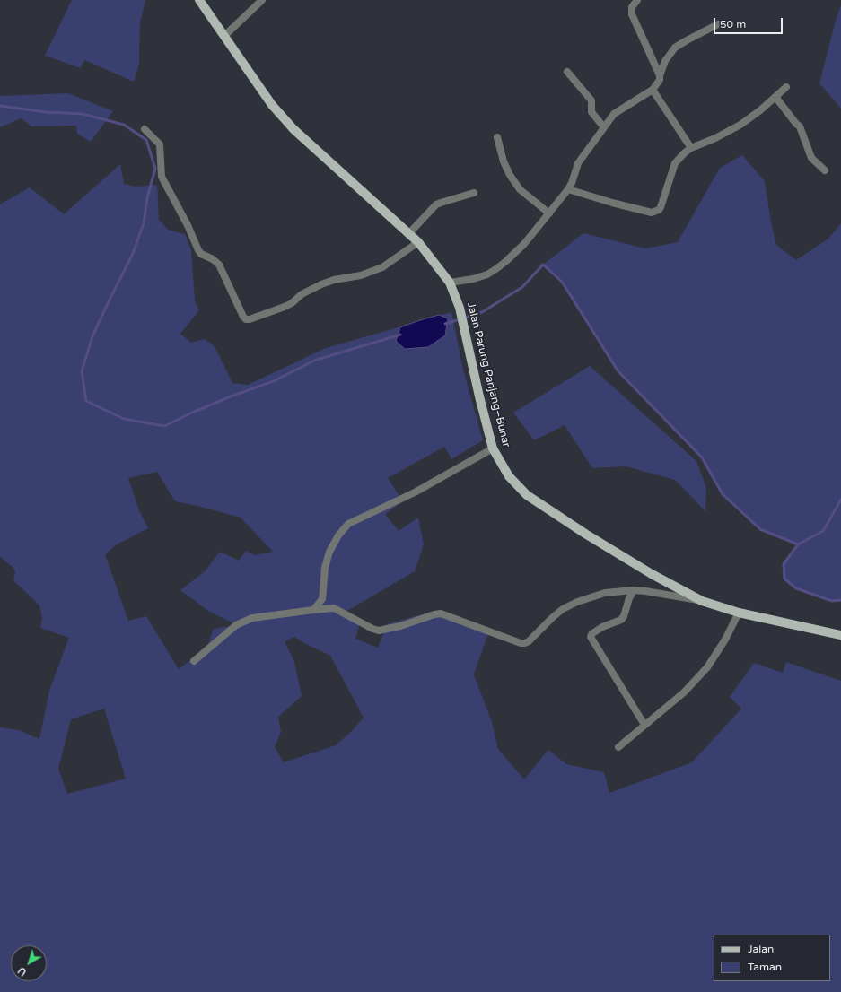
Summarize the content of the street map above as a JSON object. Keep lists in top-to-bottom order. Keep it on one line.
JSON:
{"streets":{"main road":["Jalan Parung Panjang–Bunar"]},"legend":["Jalan","Taman"],"scale_bar":"50 m","north":"bottom left"}
